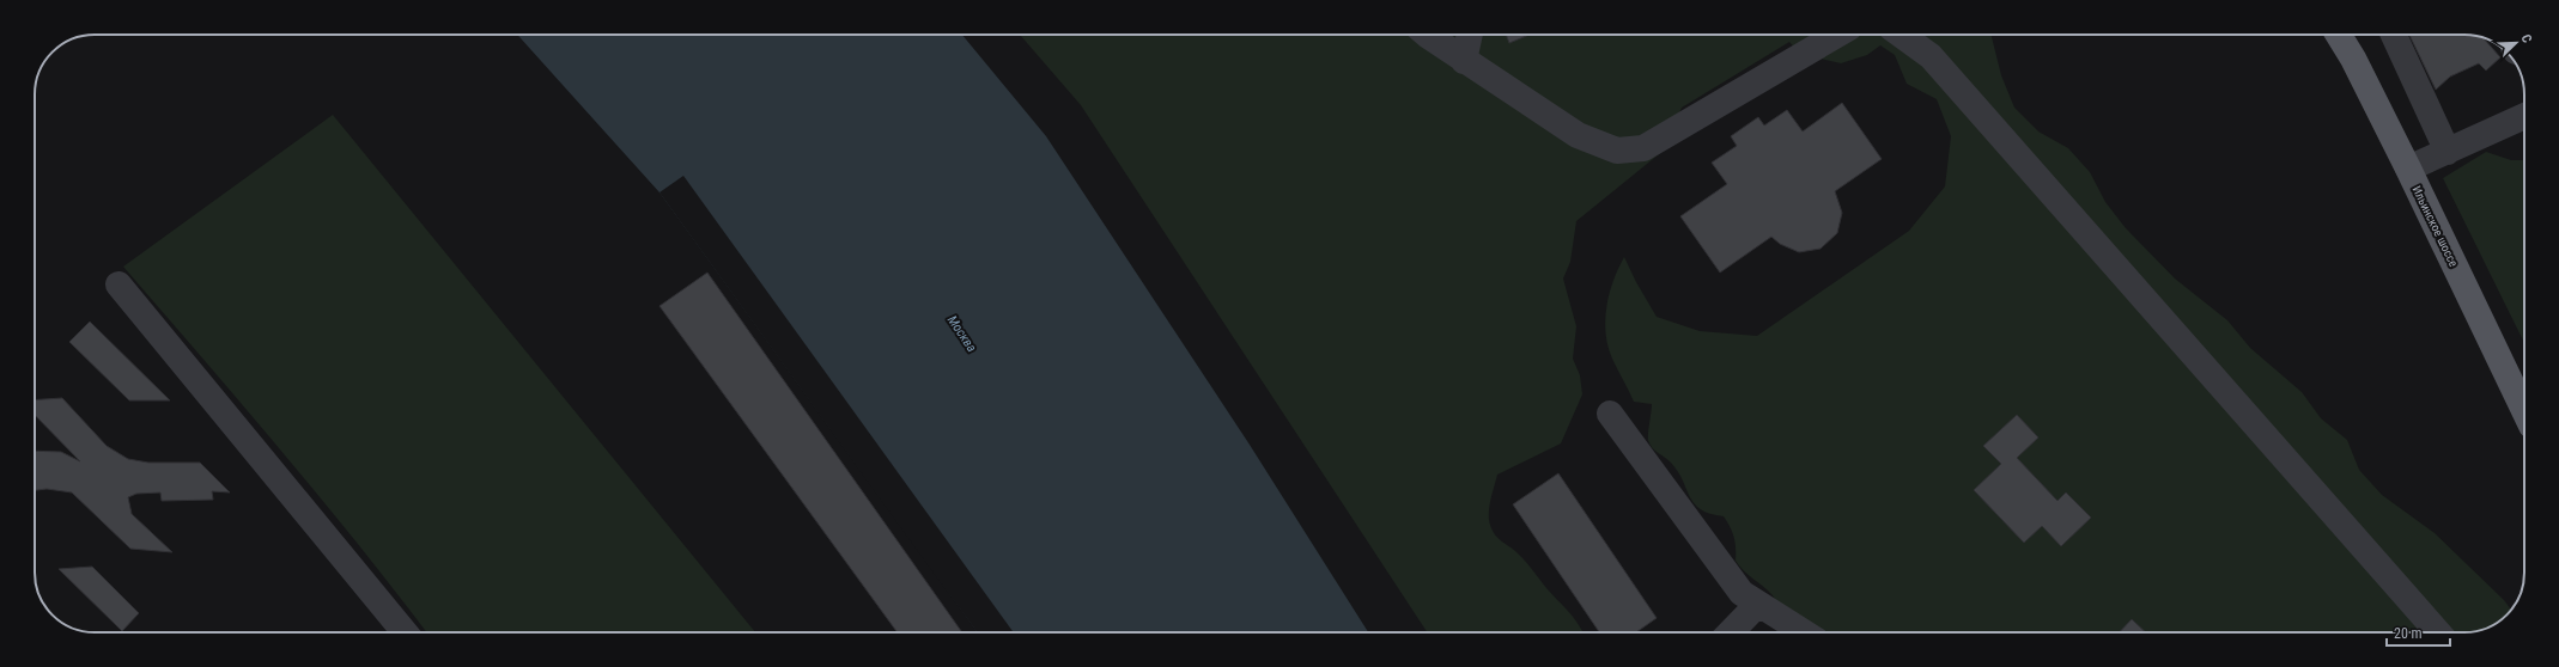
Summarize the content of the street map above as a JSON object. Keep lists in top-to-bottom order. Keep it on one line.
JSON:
{"streets":{"main road":["Ильинское шоссе"]},"water":["Москва"],"scale_bar":"20 m","north":"top right"}
